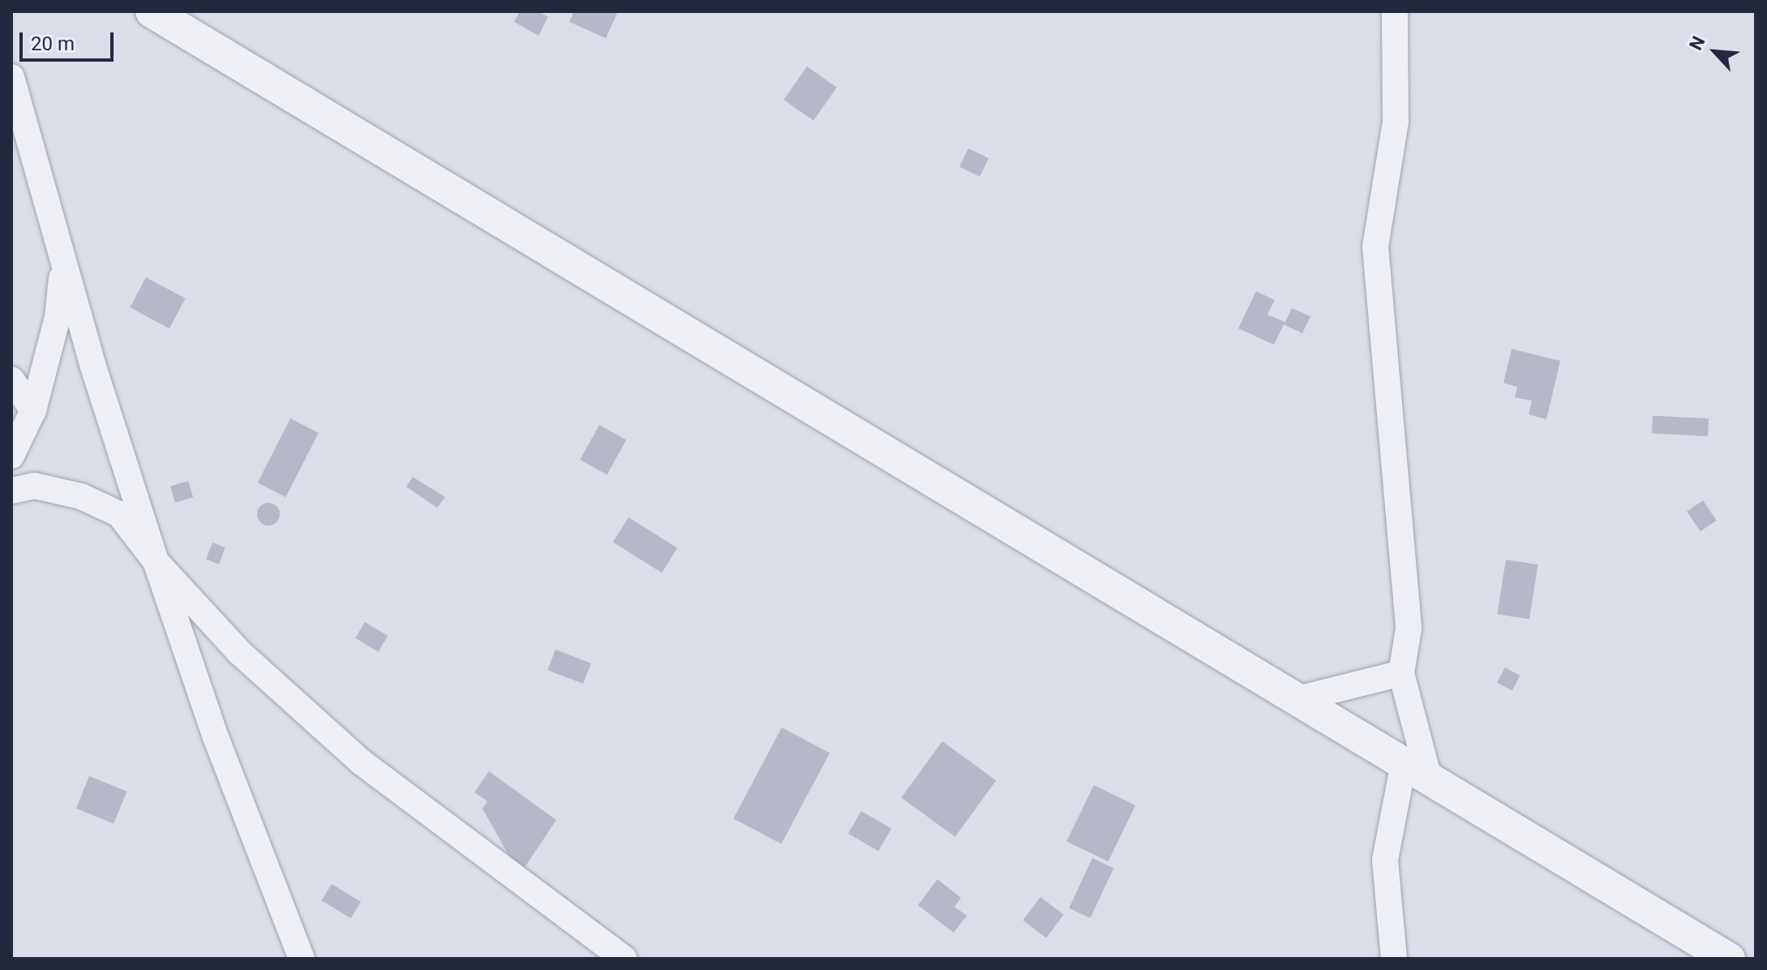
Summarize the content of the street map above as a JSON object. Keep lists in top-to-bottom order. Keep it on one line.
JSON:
{"scale_bar":"20 m","north":"top left"}
